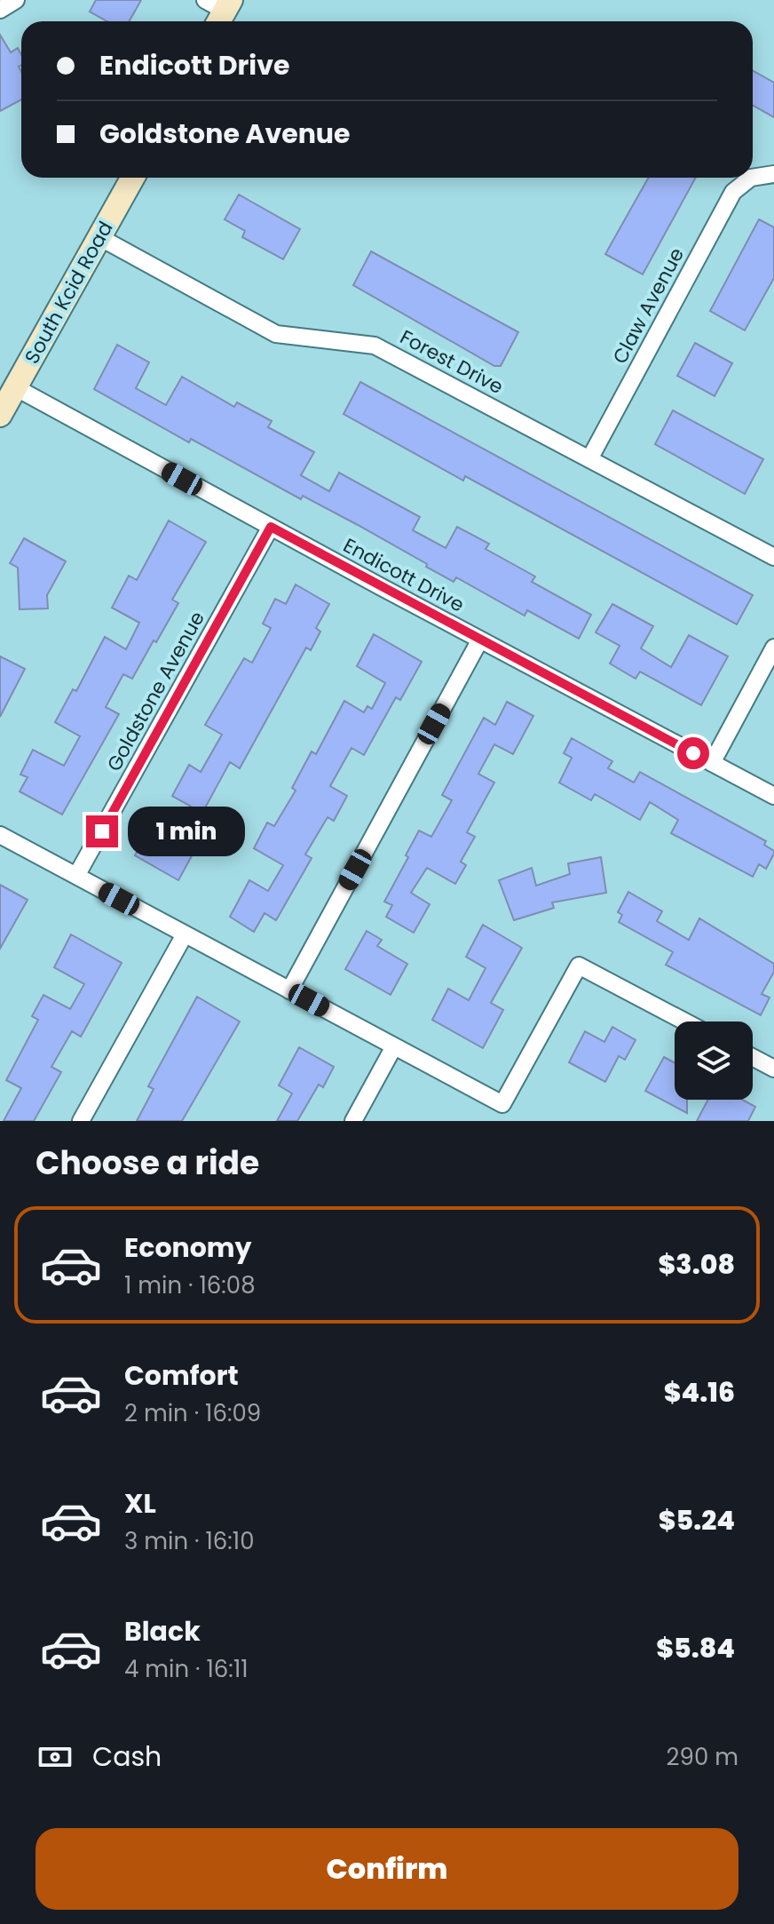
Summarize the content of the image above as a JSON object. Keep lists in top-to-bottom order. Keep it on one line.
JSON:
{"streets":{"street":["South Kcid Road","Claw Avenue","Forest Drive","Endicott Drive","Goldstone Avenue"]},"crossings":[["South Kcid Road","Forest Drive"],["South Kcid Road","Endicott Drive"],["Claw Avenue","Forest Drive"],["Endicott Drive","Goldstone Avenue"]],"page":{"banner":["Endicott Drive","Goldstone Avenue"],"bubble":"1 min","heading":"Choose a ride","list":[{"name":"Economy","note":"1 min · 16:08","value":"$3.08"},{"name":"Comfort","note":"2 min · 16:09","value":"$4.16"},{"name":"XL","note":"3 min · 16:10","value":"$5.24"},{"name":"Black","note":"4 min · 16:11","value":"$5.84"}],"pay":["Cash","290 m"],"buttons":"Confirm"}}
